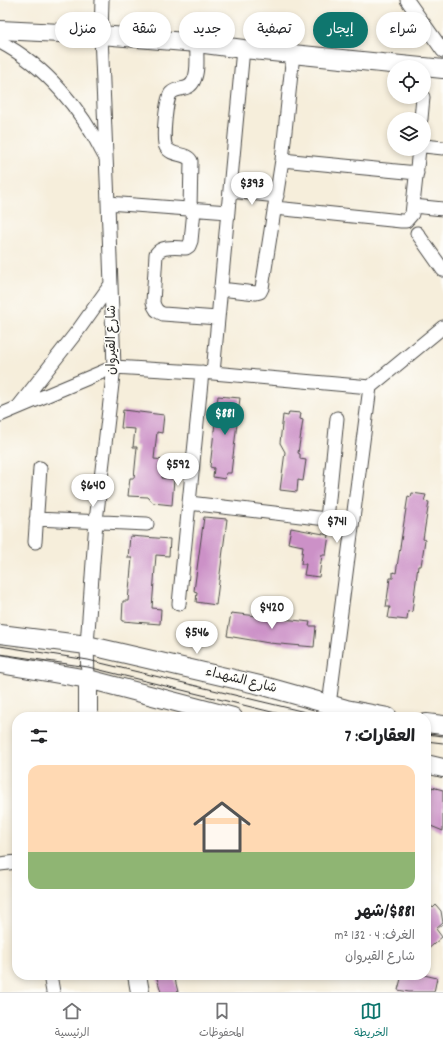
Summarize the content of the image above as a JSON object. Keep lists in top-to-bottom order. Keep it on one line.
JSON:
{"streets":{"main road":["شارع الشهداء"],"street":["شارع القيروان"]},"crossings":[["شارع القيروان","شارع الشهداء"]],"page":{"chip":["شراء","إيجار","تصفية","جديد","شقة","منزل"],"price":["$393","$881","$592","$640","$741","$420","$546"],"heading":"العقارات: 7","list":[{"name":"$881/شهر","note":"الغرف: 4 · 132 m² · شارع القيروان"}],"tabs":["الخريطة","المحفوظات","الرئيسية"]}}
